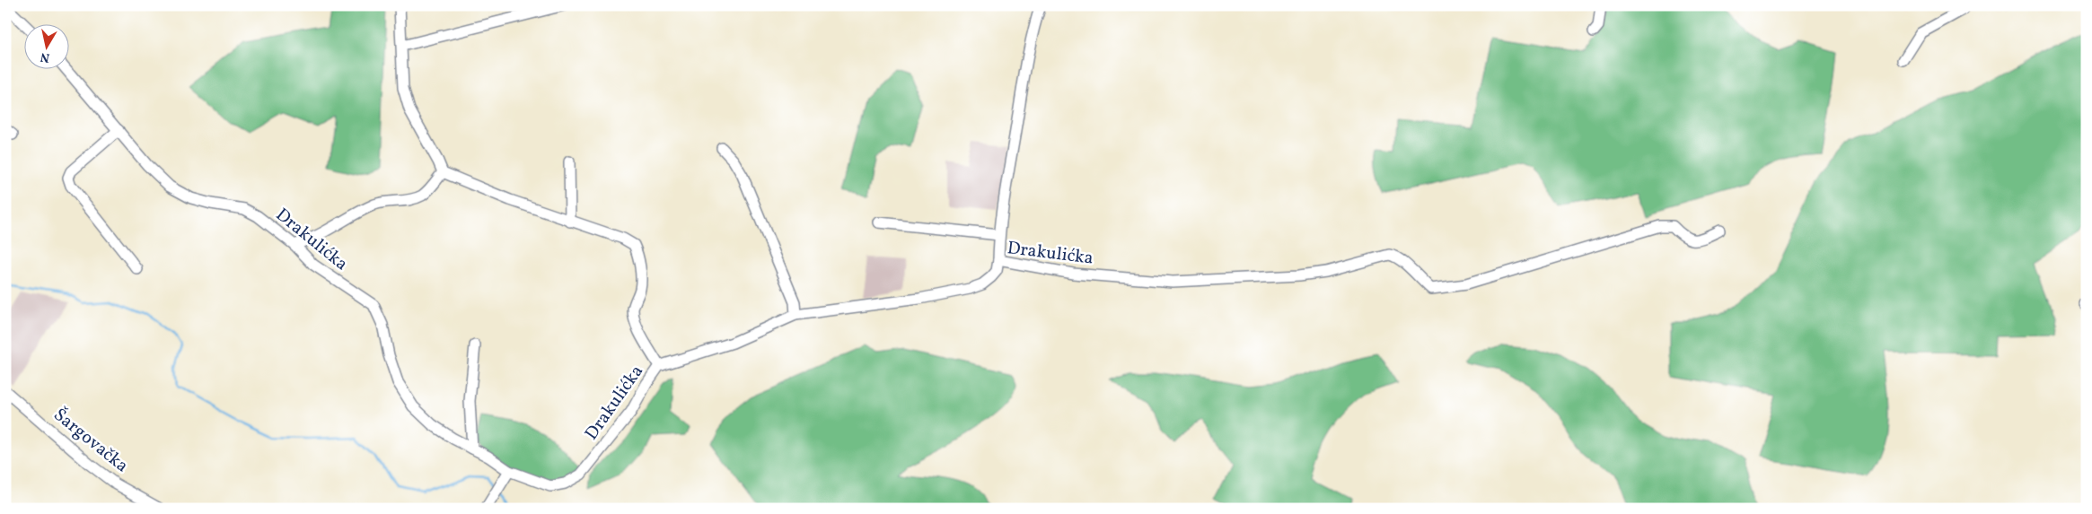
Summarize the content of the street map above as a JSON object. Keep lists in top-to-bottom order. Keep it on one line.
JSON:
{"streets":{"street":["Drakulićka","Šargovačka"]},"north":"bottom"}
